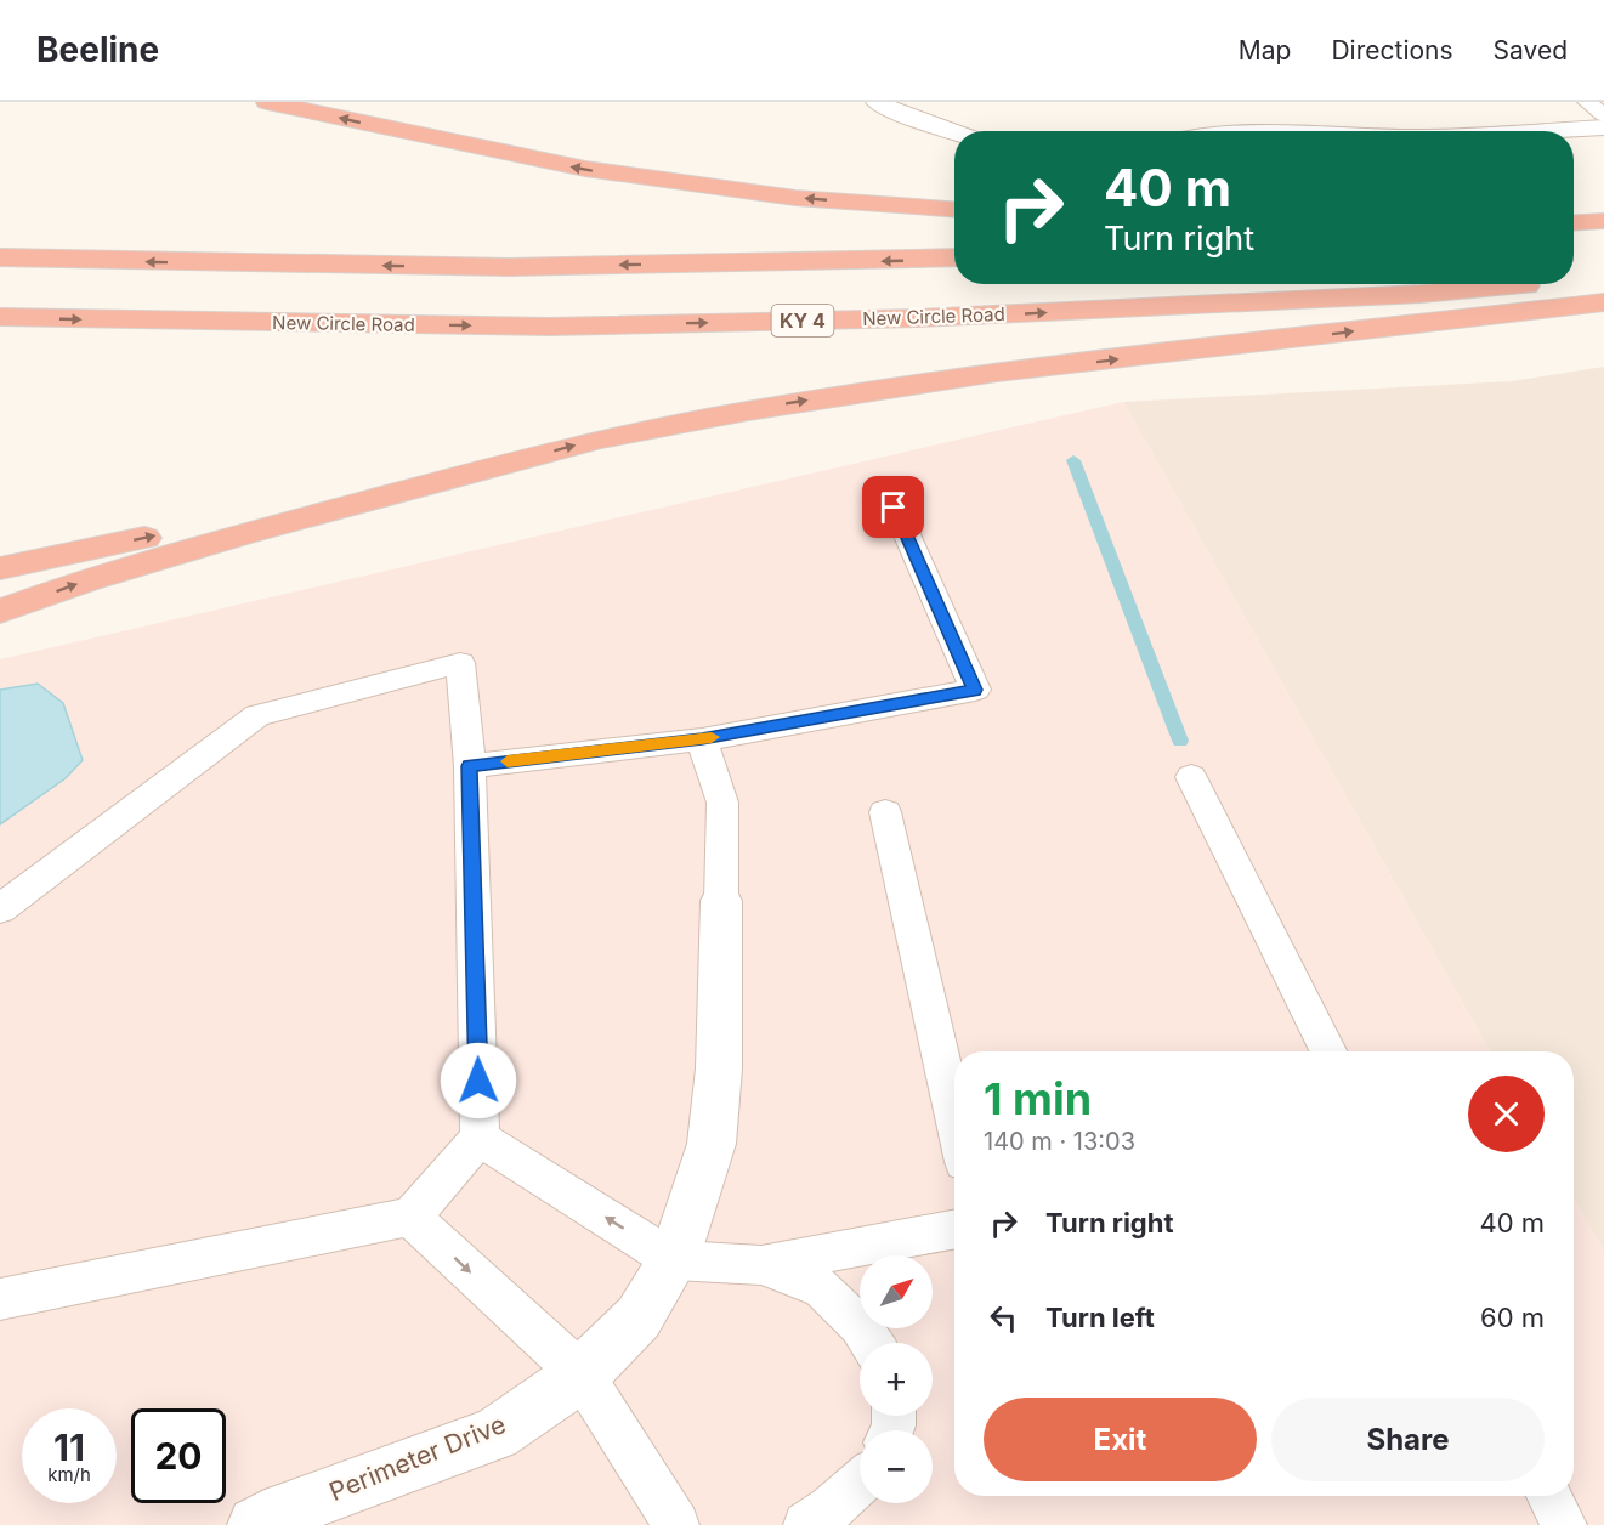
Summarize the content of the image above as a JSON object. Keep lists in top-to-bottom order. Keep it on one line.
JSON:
{"streets":{"highway":["New Circle Road","KY 4"],"street":["Perimeter Drive"]},"north":"top right","page":{"header":"Beeline","nav":["Map","Directions","Saved"],"turn":["40 m","Turn right"],"heading":["1 min","140 m · 13:03"],"list":[{"name":"Turn right","value":"40 m"},{"name":"Turn left","value":"60 m"}],"map_buttons":["+","−"],"buttons":["Exit","Share"],"speed":"11 km/h","limit":"20"}}
